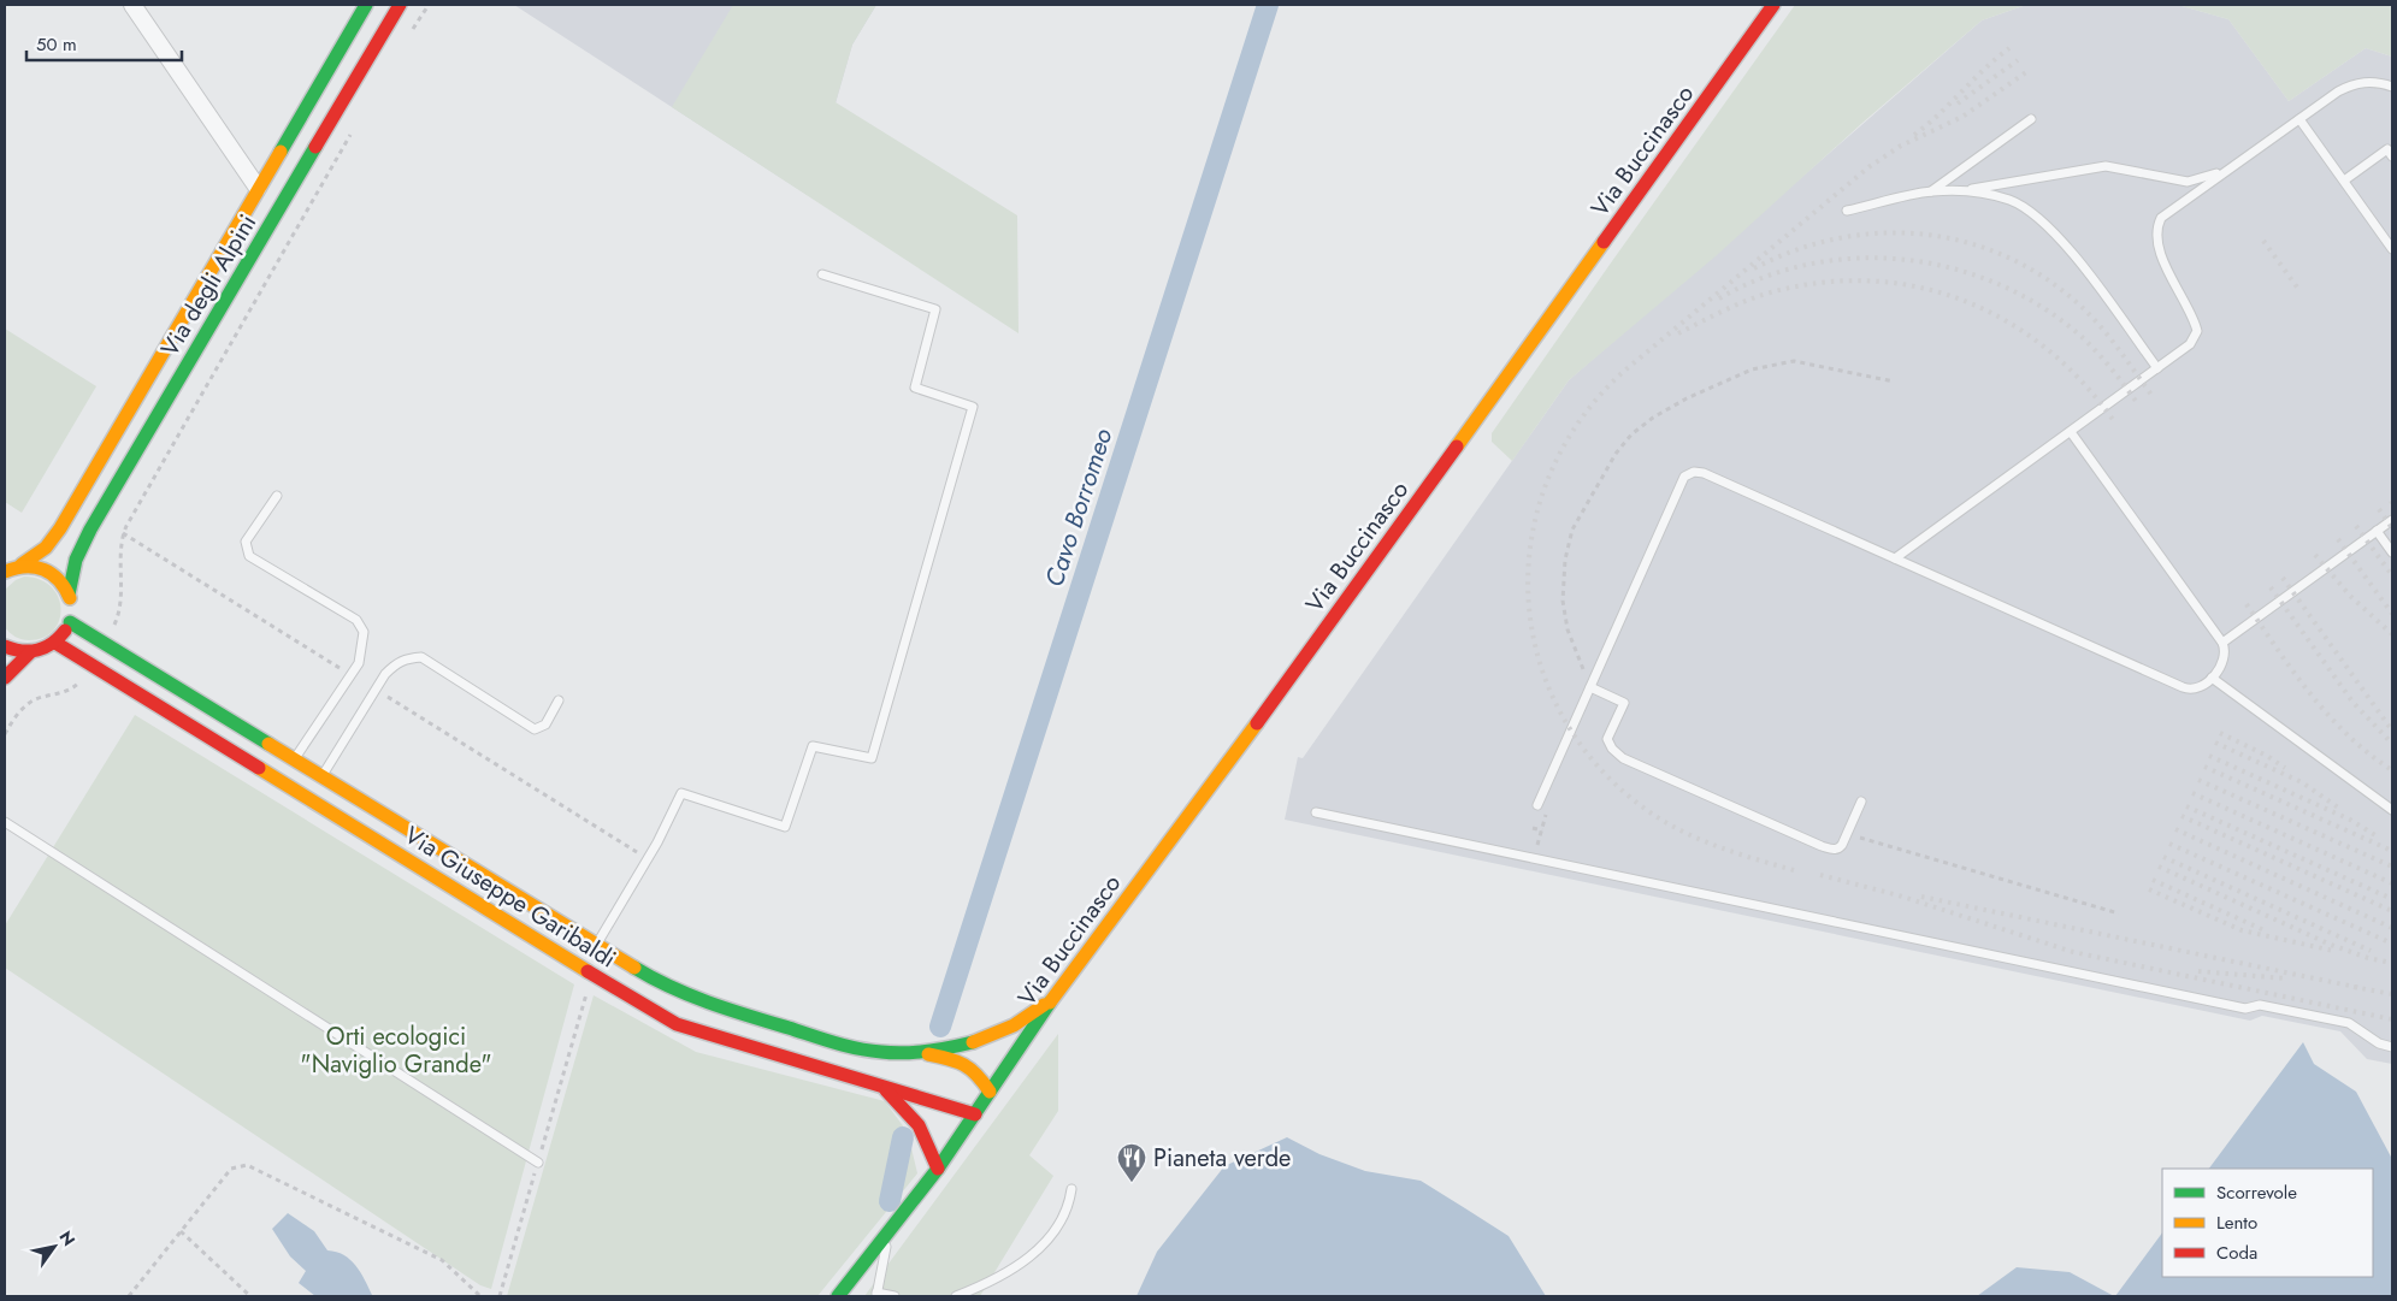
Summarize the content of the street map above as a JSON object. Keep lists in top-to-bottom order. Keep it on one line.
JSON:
{"streets":{"street":["Via Buccinasco","Via degli Alpini","Via Giuseppe Garibaldi"]},"crossings":[["Via Buccinasco","Via Giuseppe Garibaldi"],["Via degli Alpini","Via Giuseppe Garibaldi"]],"water":["Cavo Borromeo"],"parks":["Orti ecologici \"Naviglio Grande\""],"places":{"restaurant":["Pianeta verde"]},"legend":["Scorrevole","Lento","Coda"],"scale_bar":"50 m","north":"top right"}
